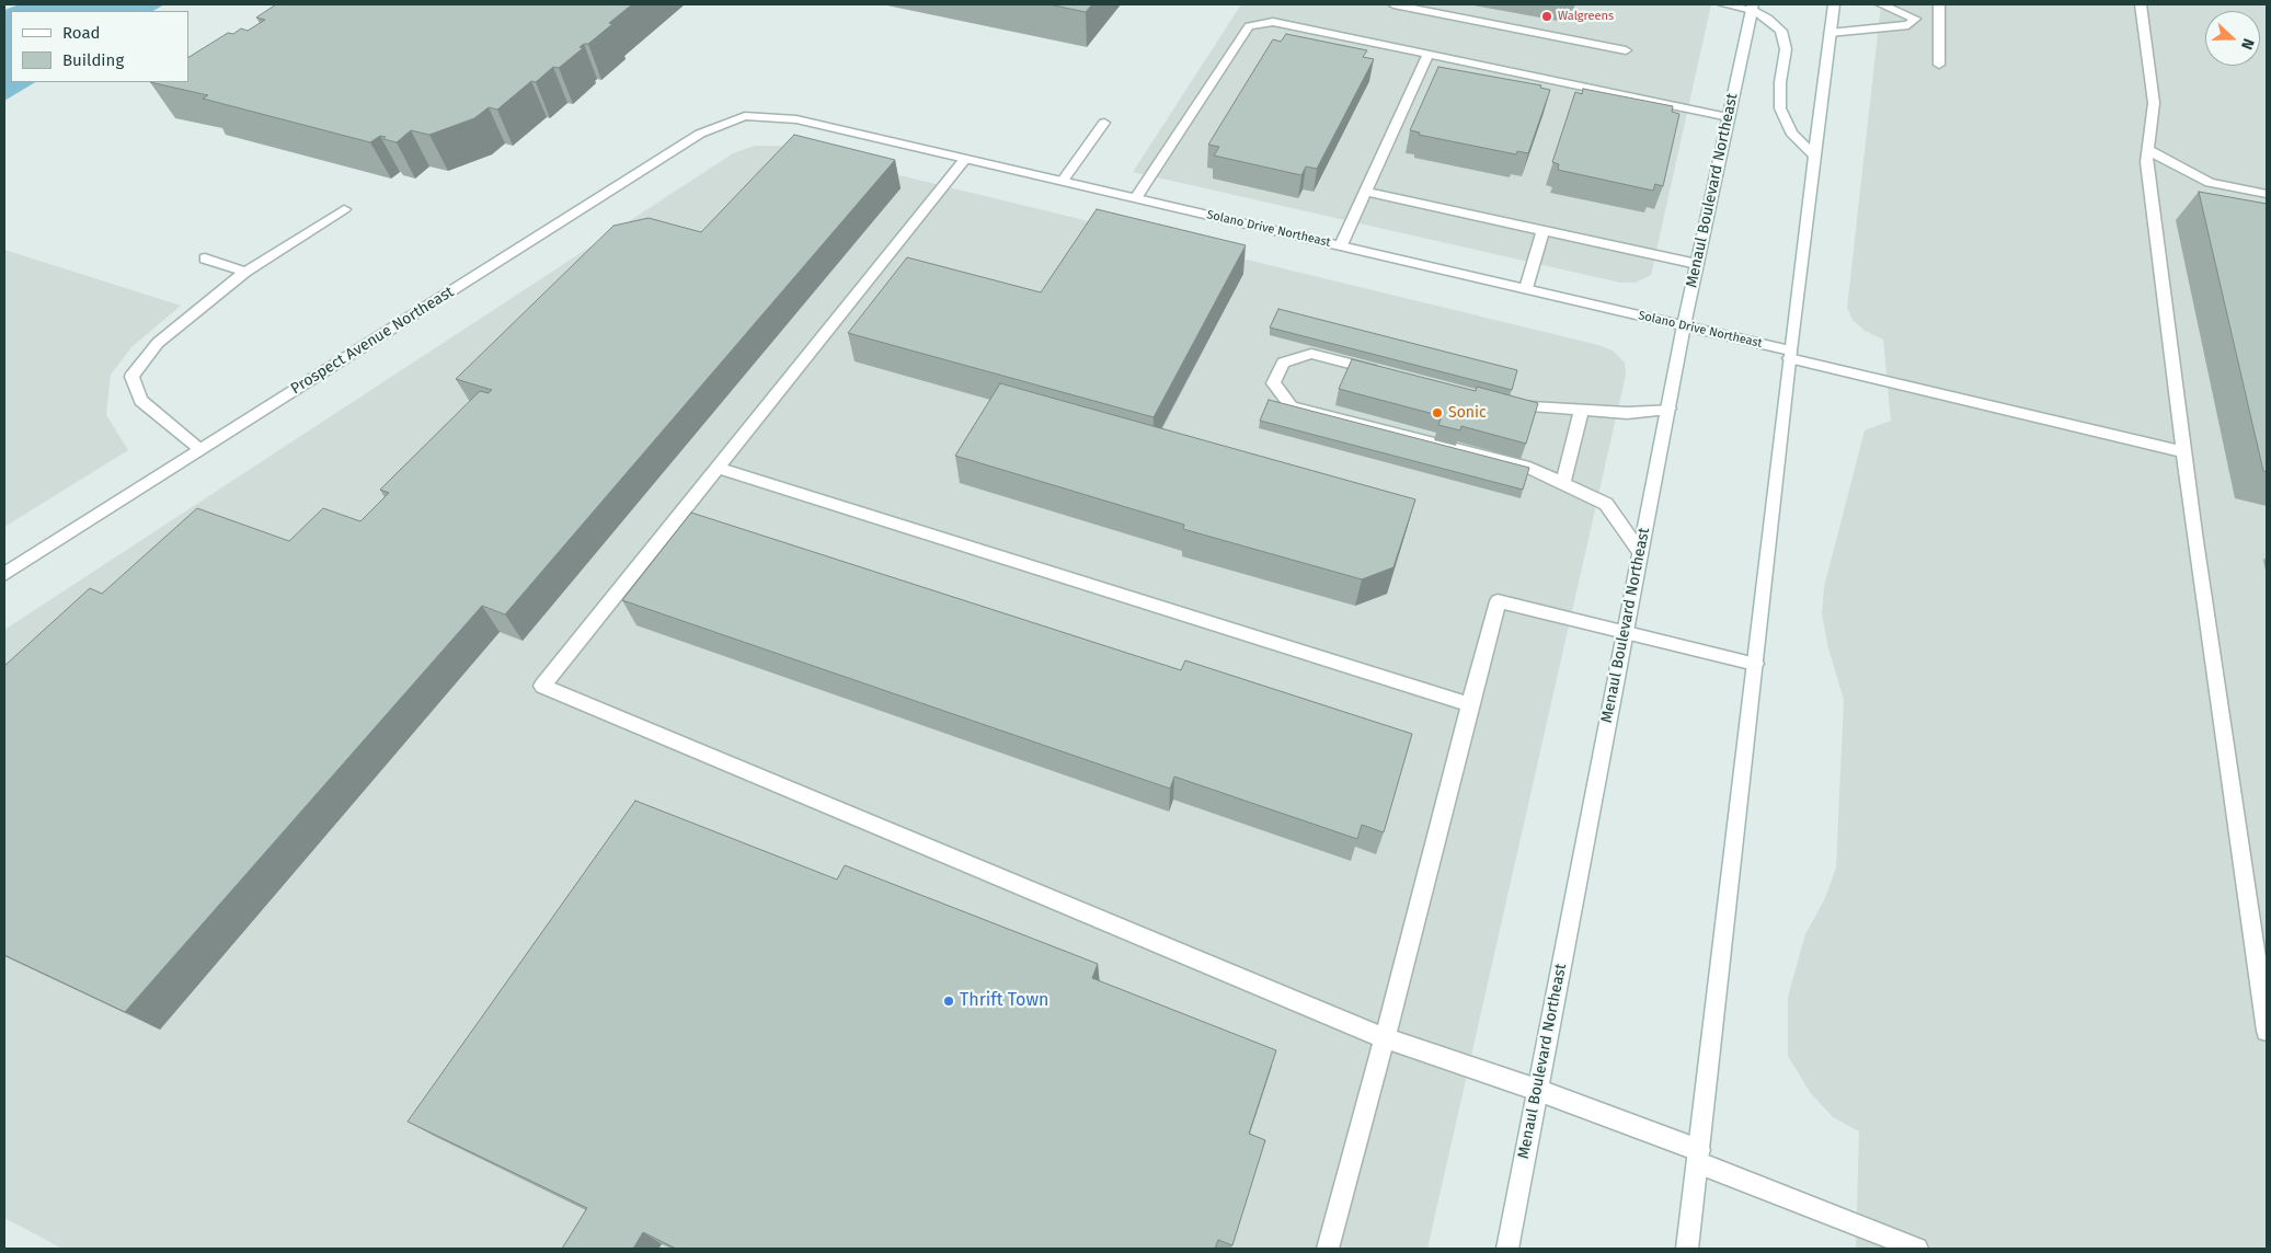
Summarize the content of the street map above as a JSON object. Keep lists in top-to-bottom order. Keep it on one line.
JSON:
{"streets":{"main road":["Menaul Boulevard Northeast","Solano Drive Northeast","Prospect Avenue Northeast"]},"crossings":[["Menaul Boulevard Northeast","Solano Drive Northeast"],["Solano Drive Northeast","Prospect Avenue Northeast"]],"places":["Walgreens","Sonic","Thrift Town"],"legend":["Road","Building"],"north":"right"}
